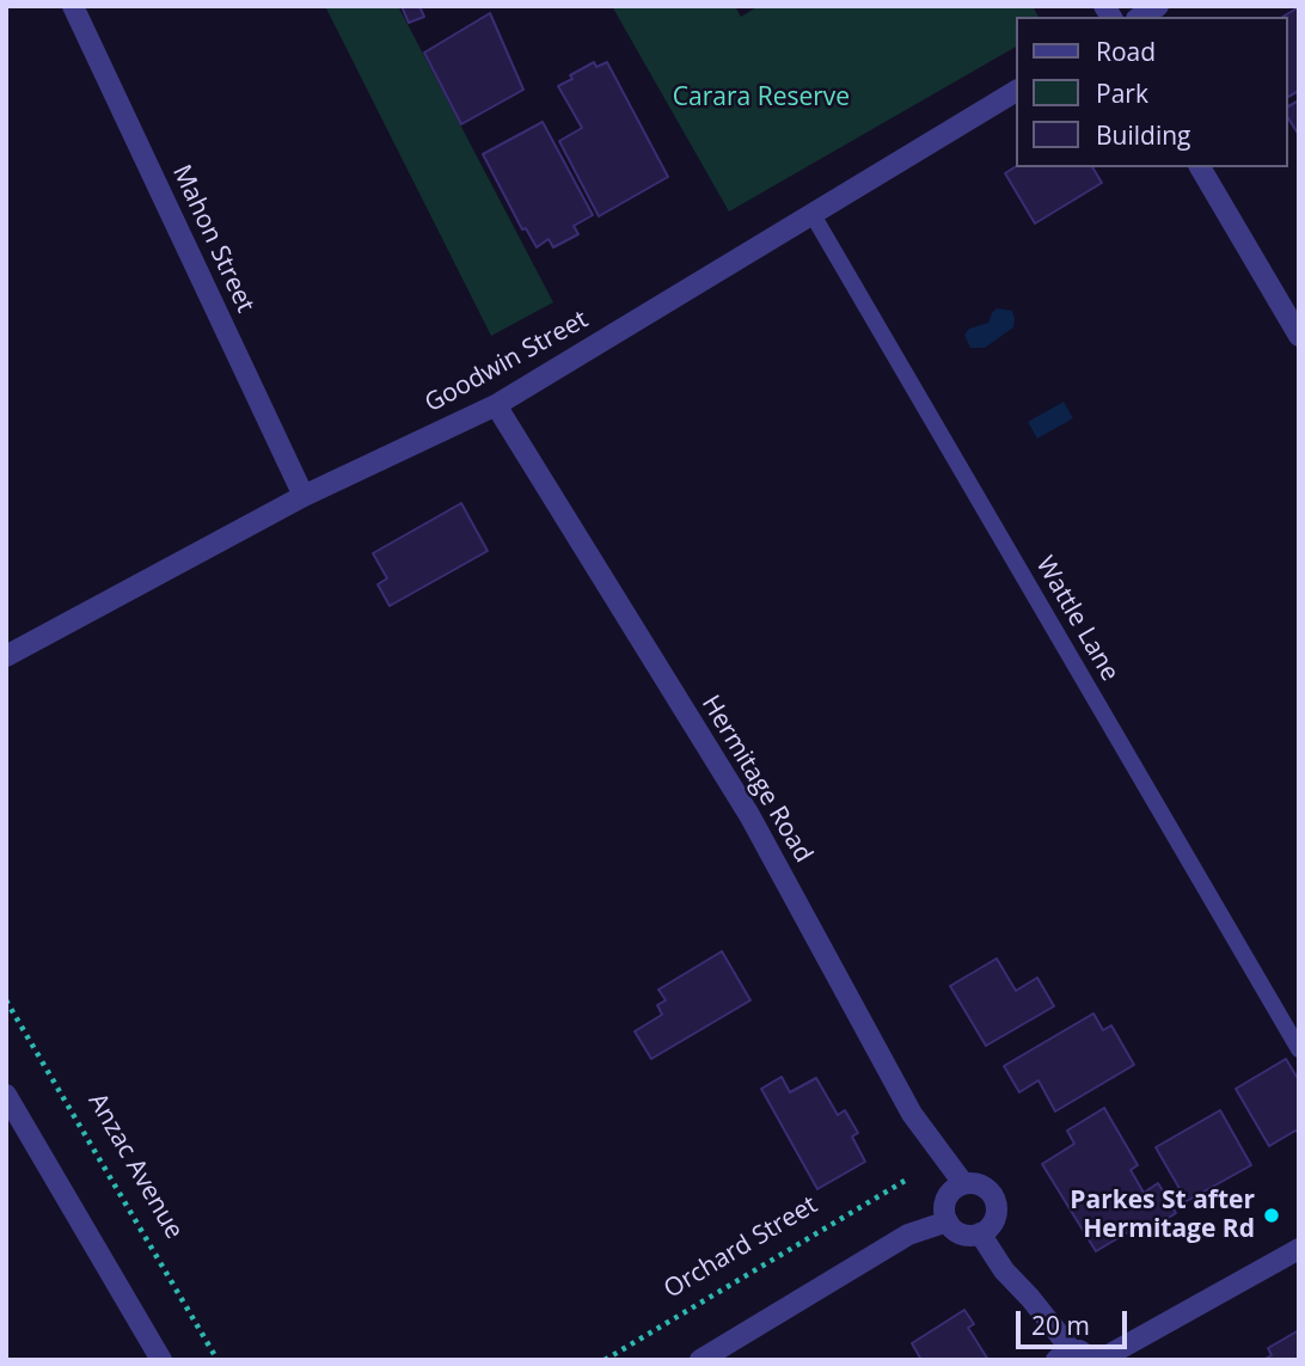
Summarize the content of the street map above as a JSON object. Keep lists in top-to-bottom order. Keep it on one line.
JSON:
{"streets":{"street":["Mahon Street","Goodwin Street","Hermitage Road"],"lane":["Wattle Lane"],"path":["Anzac Avenue","Orchard Street"]},"crossings":[["Mahon Street","Goodwin Street"],["Goodwin Street","Wattle Lane"],["Goodwin Street","Hermitage Road"]],"parks":["Carara Reserve"],"places":["Parkes St after Hermitage Rd"],"legend":["Road","Park","Building"],"scale_bar":"20 m"}
